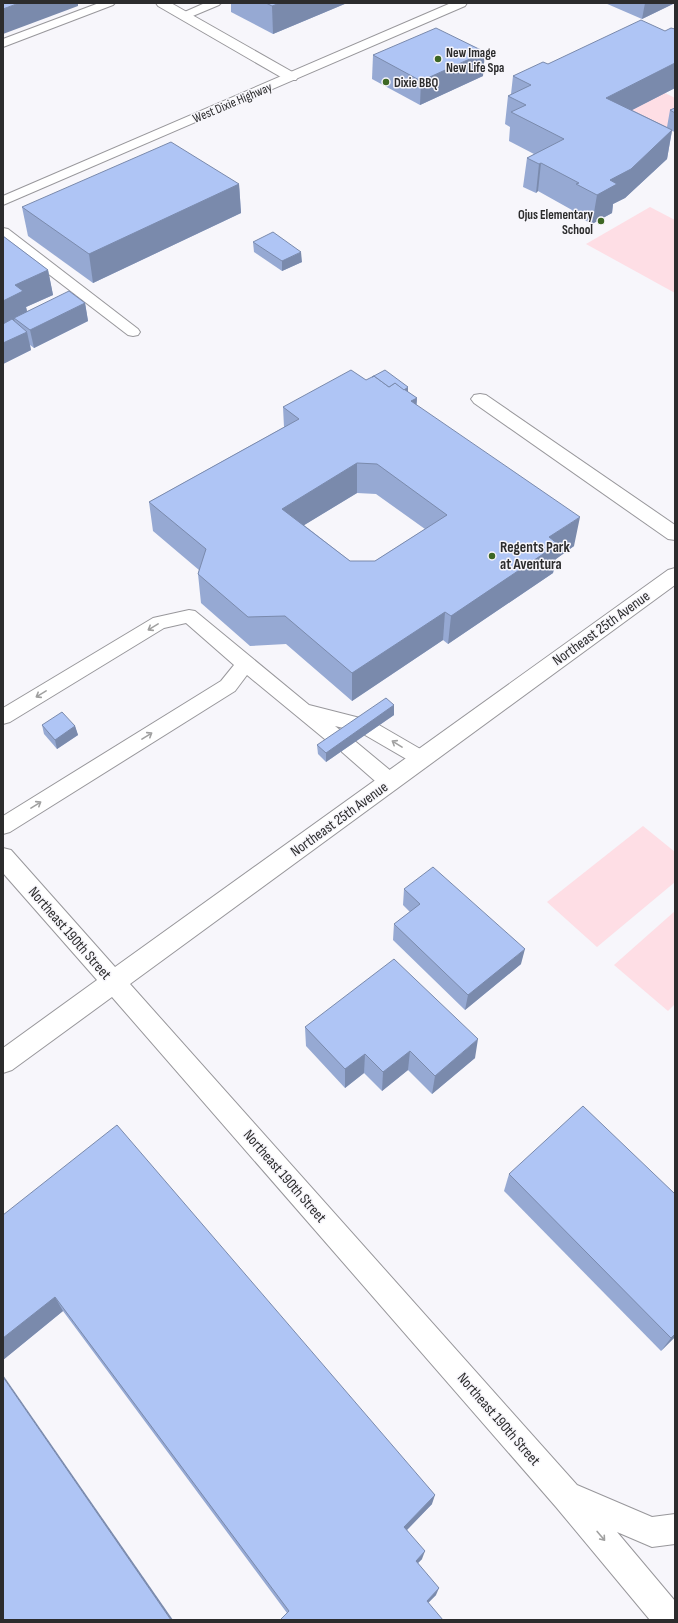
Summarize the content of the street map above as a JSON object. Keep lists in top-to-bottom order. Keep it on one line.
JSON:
{"streets":{"street":["West Dixie Highway","Northeast 25th Avenue","Northeast 190th Street"]},"crossings":[["Northeast 25th Avenue","Northeast 190th Street"]],"places":["New Image New Life Spa","Dixie BBQ","Ojus Elementary School","Regents Park at Aventura"]}
